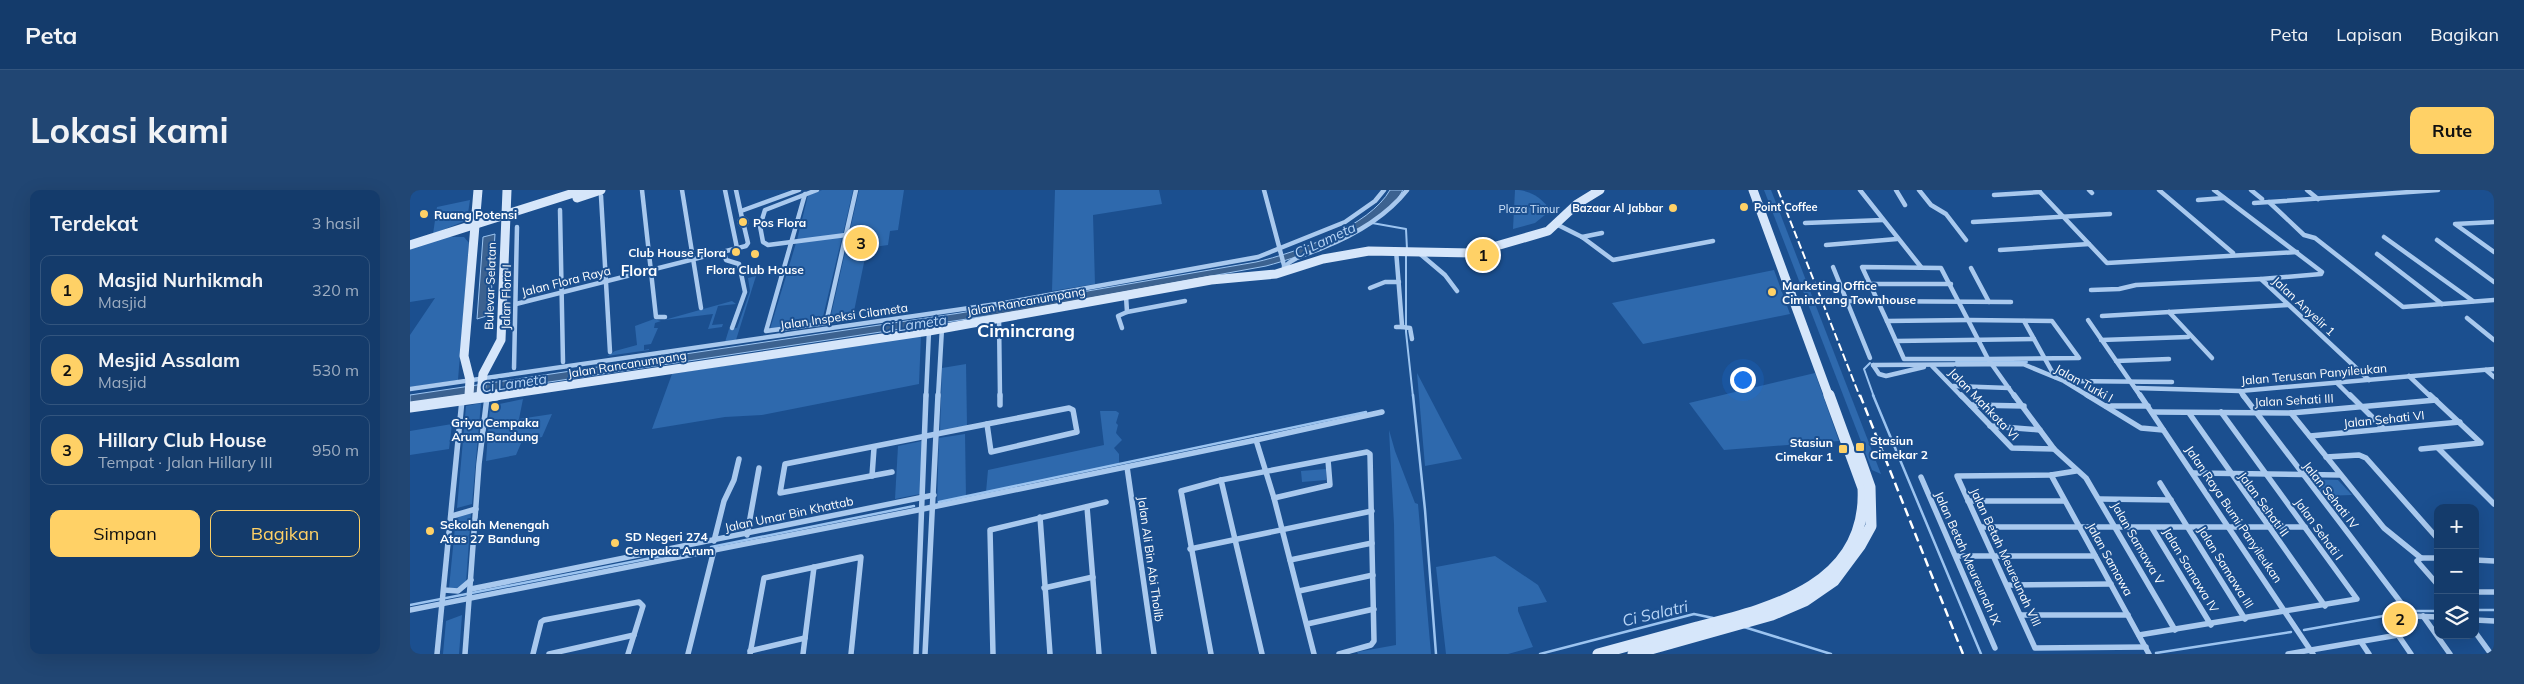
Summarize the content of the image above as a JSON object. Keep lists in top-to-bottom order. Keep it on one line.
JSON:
{"streets":{"main road":["Bulevar Selatan","Jalan Rancanumpang"],"street":["Jalan Flora Raya","Jalan Flora I","Jalan Anyelir 1","Jalan Inspeksi Cilameta","Jalan Terusan Panyileukan","Jalan Turki I","Jalan Sehati III","Jalan Mahkota VI","Jalan Sehati VI","Jalan Sehati IV","Jalan Sehati II","Jalan Umar Bin Khattab","Jalan Raya Bumi Panyileukan","Jalan Sehati I","Jalan Samawa V","Jalan Betah Meureunah VIII","Jalan Betah Meureunah IX","Jalan Ali Bin Abi Tholib","Jalan Samawa","Jalan Samawa III","Jalan Samawa IV"]},"crossings":[["Jalan Flora Raya","Jalan Flora I"],["Bulevar Selatan","Jalan Rancanumpang"],["Bulevar Selatan","Jalan Inspeksi Cilameta"],["Jalan Anyelir 1","Jalan Terusan Panyileukan"],["Jalan Terusan Panyileukan","Jalan Sehati IV"],["Jalan Terusan Panyileukan","Jalan Raya Bumi Panyileukan"],["Jalan Turki I","Jalan Raya Bumi Panyileukan"],["Jalan Sehati III","Jalan Sehati IV"],["Jalan Sehati III","Jalan Sehati II"],["Jalan Sehati III","Jalan Raya Bumi Panyileukan"],["Jalan Sehati III","Jalan Sehati I"],["Jalan Sehati II","Jalan Sehati I"],["Jalan Umar Bin Khattab","Jalan Ali Bin Abi Tholib"],["Jalan Raya Bumi Panyileukan","Jalan Sehati I"],["Jalan Sehati I","Jalan Samawa V"],["Jalan Sehati I","Jalan Samawa"],["Jalan Sehati I","Jalan Samawa III"],["Jalan Sehati I","Jalan Samawa IV"],["Jalan Betah Meureunah VIII","Jalan Samawa"]],"districts":["Flora","Cimincrang"],"water":["Ci Lameta","Ci Salatri"],"parks":["Plaza Timur"],"places":{"other":["Point Coffee","Bazaar Al Jabbar","Ruang Potensi","Pos Flora","Club House Flora","Flora Club House","Marketing Office Cimincrang Townhouse","Griya Cempaka Arum Bandung","Sekolah Menengah Atas 27 Bandung","SD Negeri 274 Cempaka Arum"],"transit":["Stasiun Cimekar 2","Stasiun Cimekar 1"]},"page":{"header":"Peta","nav":["Peta","Lapisan","Bagikan"],"buttons":["Rute",["Simpan","Bagikan"]],"title":"Lokasi kami","heading":["Terdekat","3 hasil"],"pins":["3","1","2"],"list":[{"mark":"1","name":"Masjid Nurhikmah","note":"Masjid","value":"320 m"},{"mark":"2","name":"Mesjid Assalam","note":"Masjid","value":"530 m"},{"mark":"3","name":"Hillary Club House","note":"Tempat · Jalan Hillary III","value":"950 m"}],"map_buttons":["+","−"]}}
